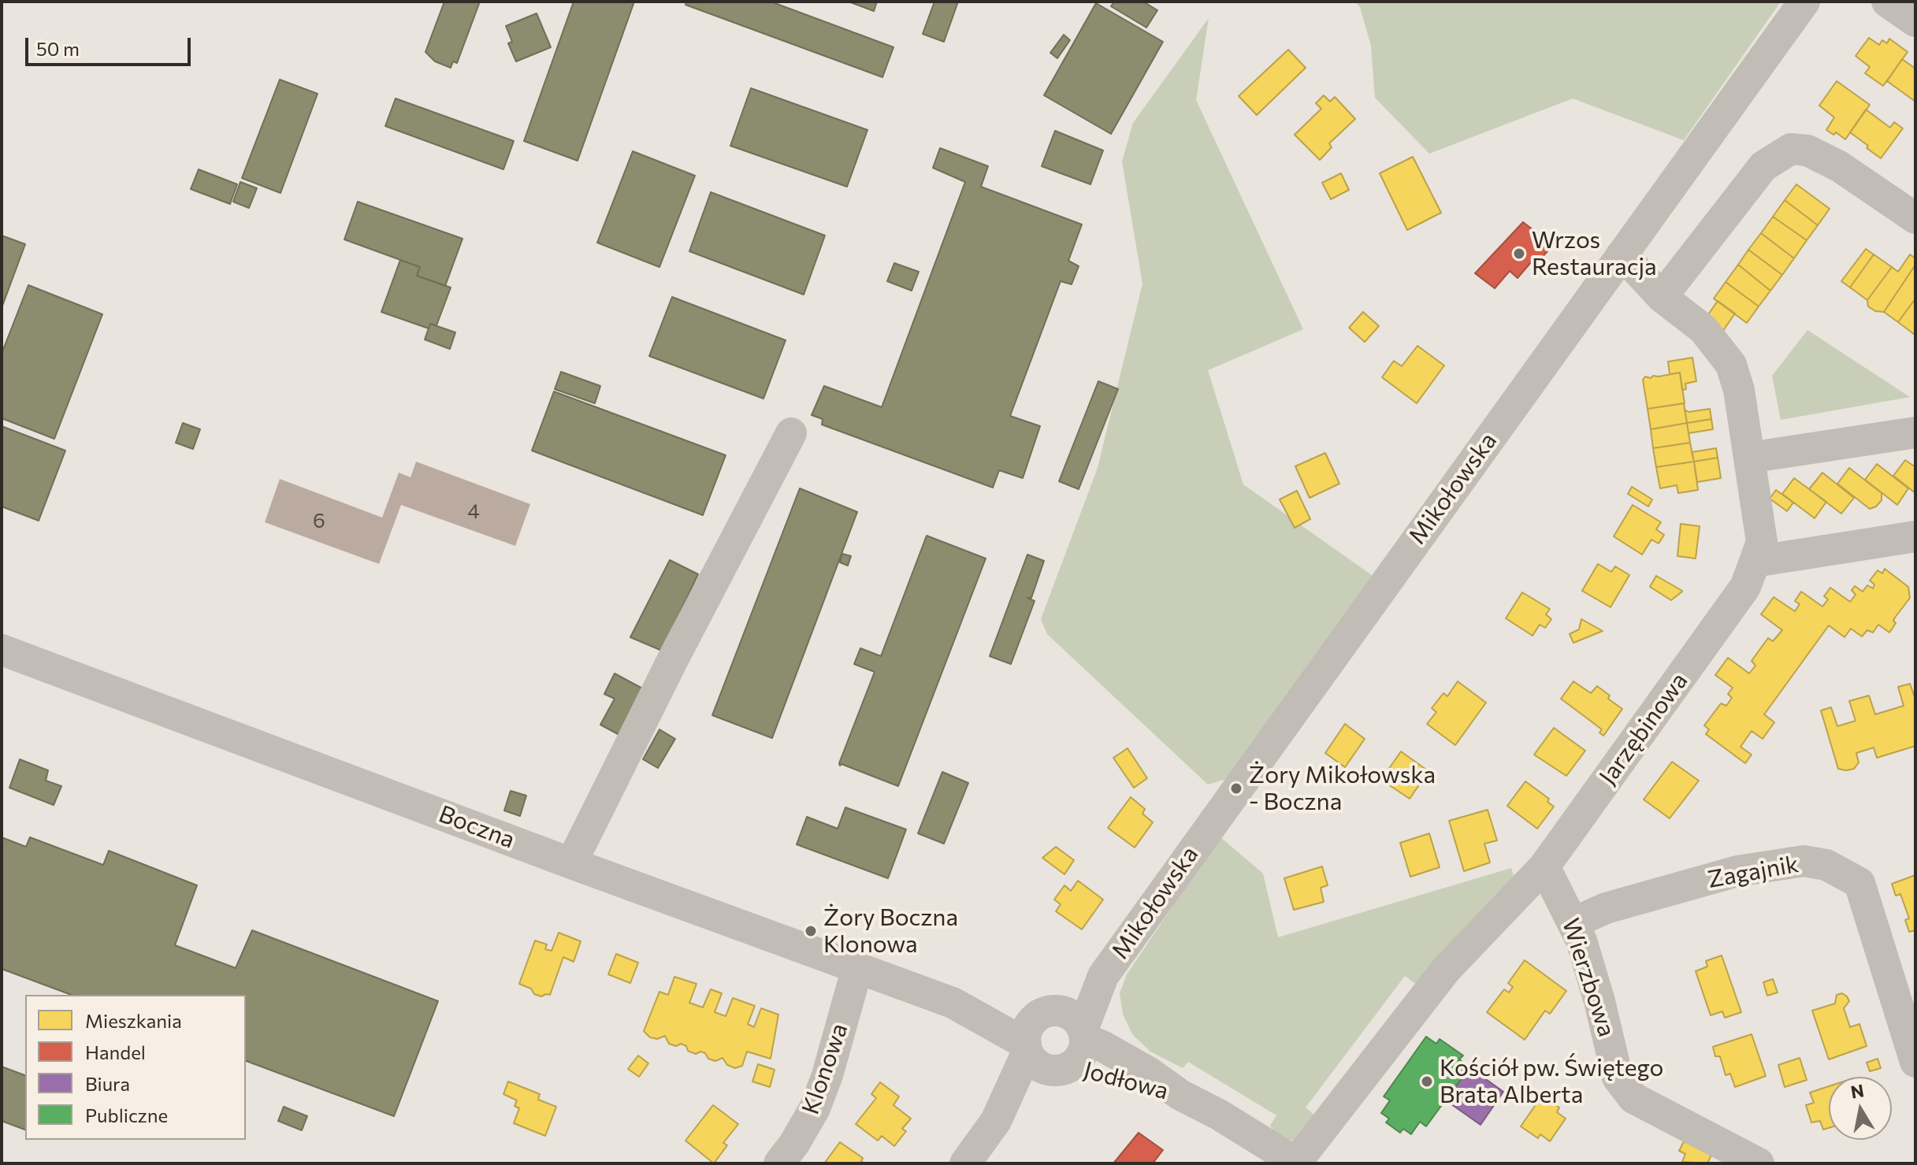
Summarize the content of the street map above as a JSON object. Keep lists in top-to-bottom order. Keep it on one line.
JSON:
{"streets":{"street":["Mikołowska","Jarzębinowa","Boczna","Zagajnik","Wierzbowa","Klonowa","Jodłowa"]},"crossings":[["Mikołowska","Jarzębinowa"],["Mikołowska","Boczna"],["Mikołowska","Jodłowa"],["Jarzębinowa","Wierzbowa"],["Jarzębinowa","Jodłowa"],["Boczna","Klonowa"],["Boczna","Jodłowa"],["Zagajnik","Wierzbowa"]],"places":["Wrzos Restauracja","Żory Mikołowska - Boczna","Żory Boczna Klonowa","Kościół pw. Świętego Brata Alberta"],"house_numbers":["4","6"],"legend":["Mieszkania","Handel","Biura","Publiczne"],"scale_bar":"50 m","north":"top"}
